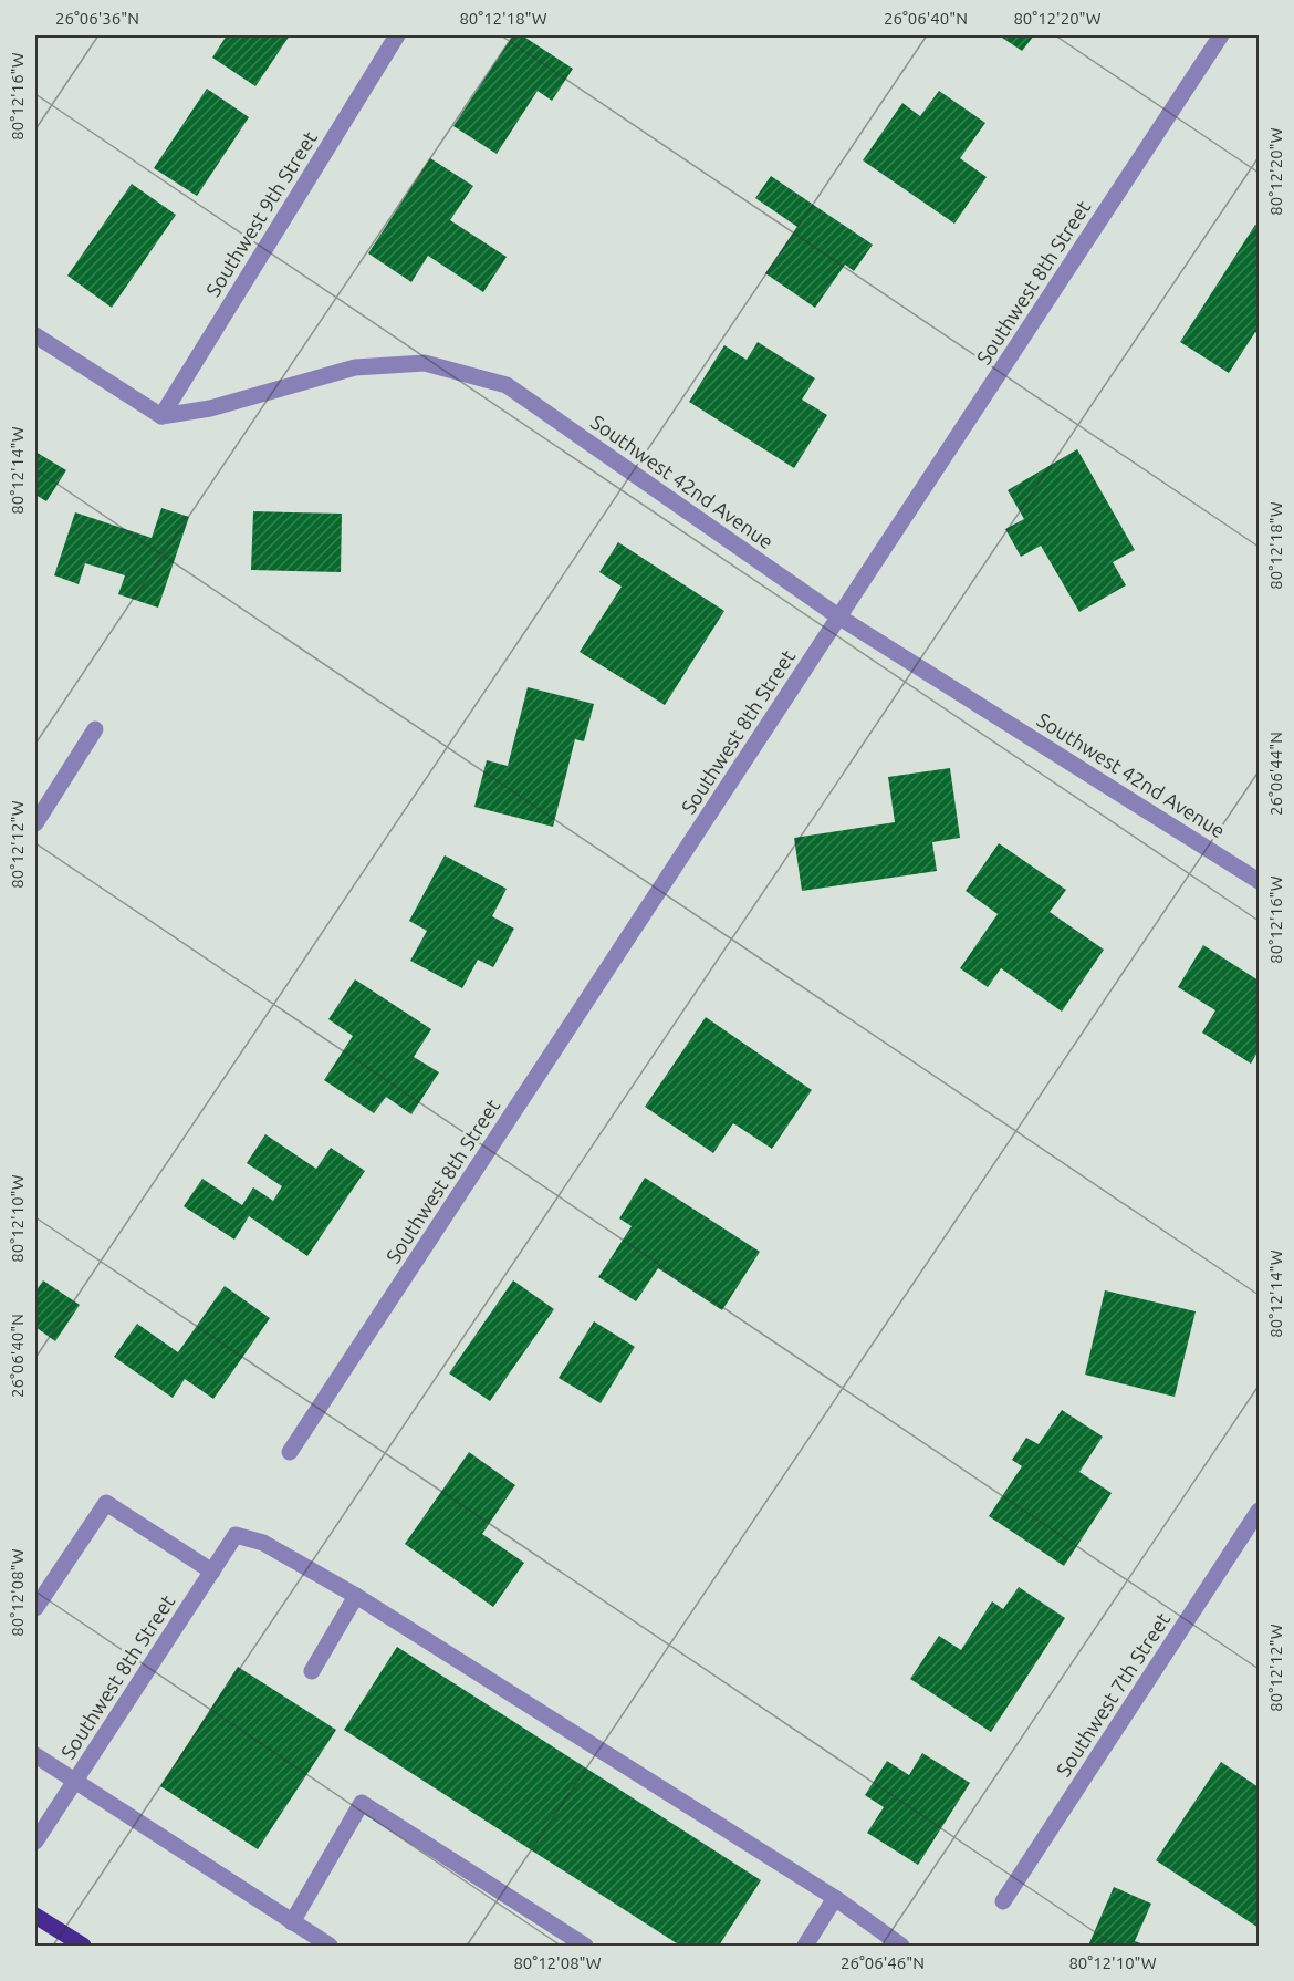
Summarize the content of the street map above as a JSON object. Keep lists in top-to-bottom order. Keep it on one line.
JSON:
{"streets":{"street":["Southwest 9th Street","Southwest 8th Street","Southwest 42nd Avenue","Southwest 7th Street"]},"crossings":[["Southwest 9th Street","Southwest 42nd Avenue"],["Southwest 8th Street","Southwest 42nd Avenue"]],"coordinates":["26°06'36\"N","80°12'18\"W","26°06'40\"N","80°12'20\"W","80°12'16\"W","80°12'14\"W","26°06'44\"N","80°12'12\"W","80°12'10\"W","80°12'08\"W","26°06'46\"N"]}
